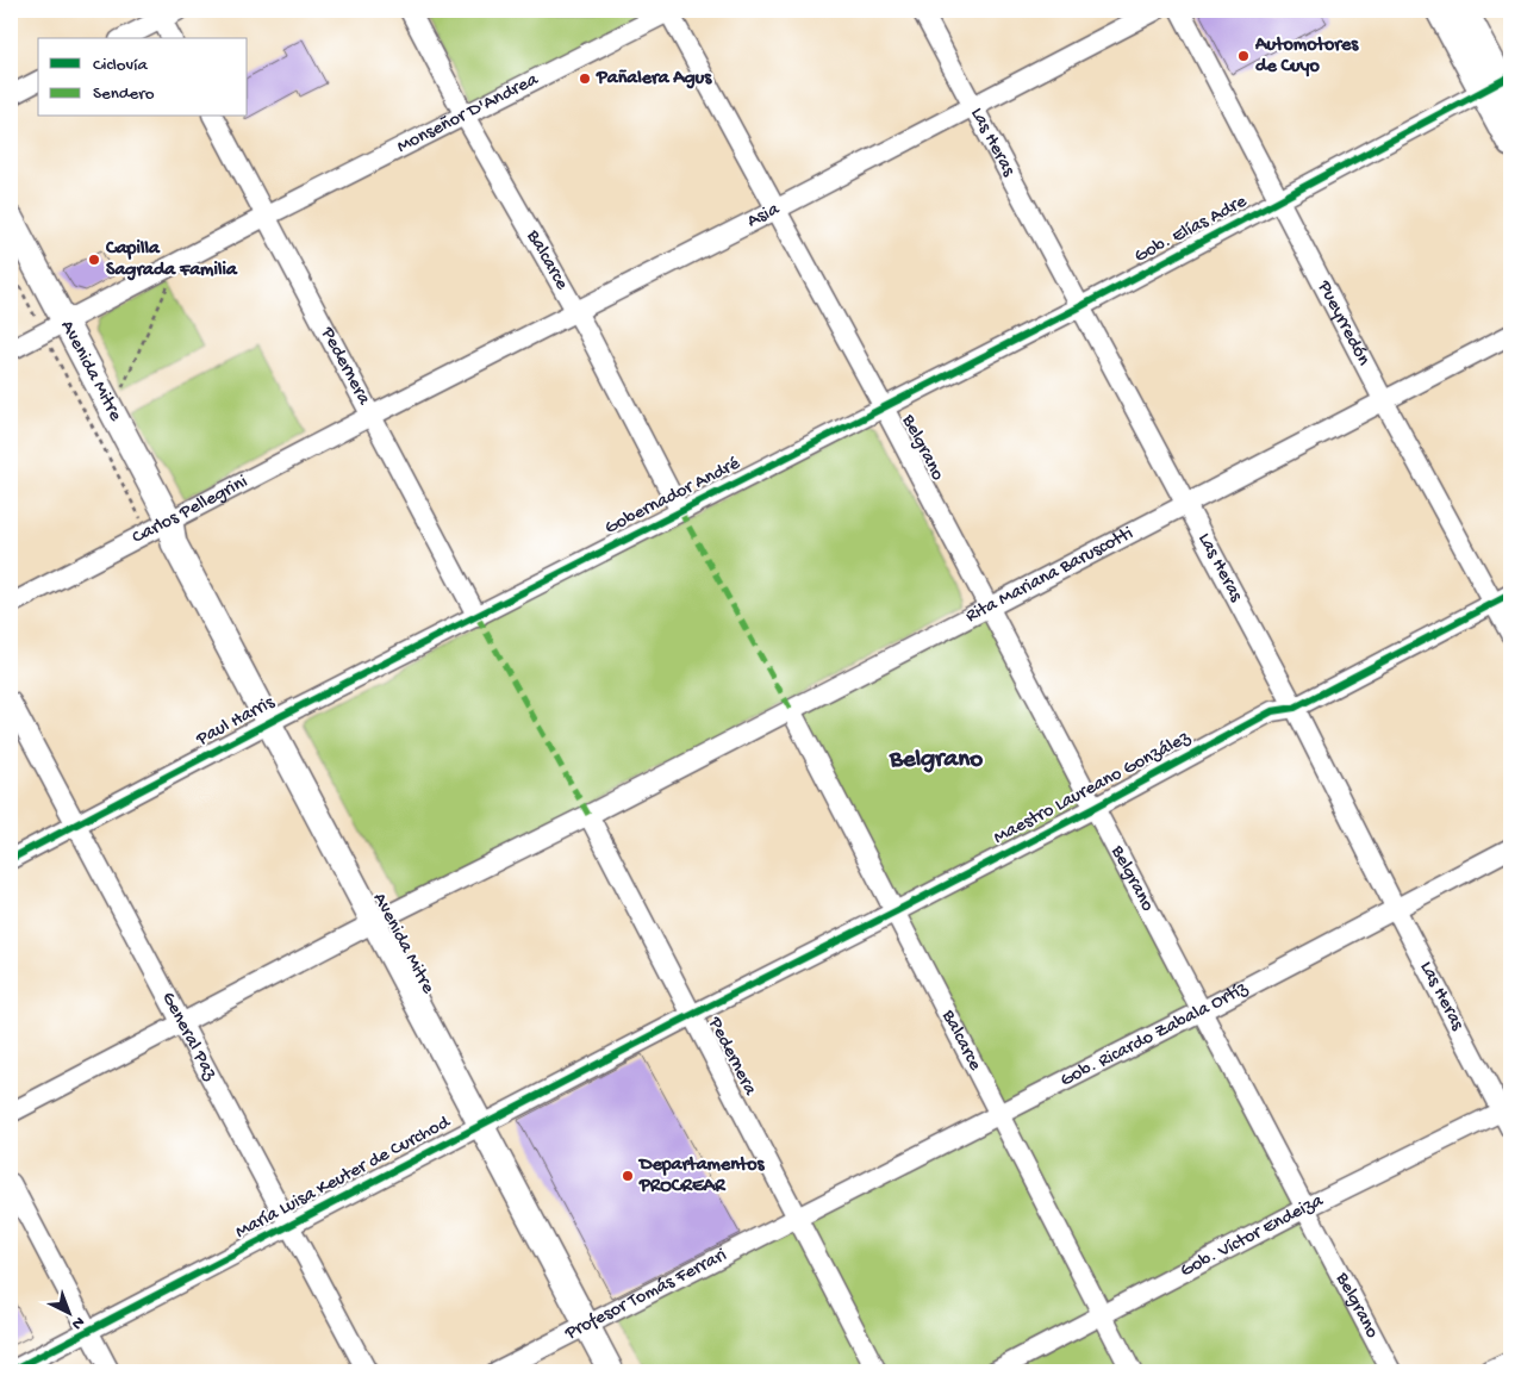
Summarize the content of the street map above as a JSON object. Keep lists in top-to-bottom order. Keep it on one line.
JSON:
{"streets":{"main road":["Avenida Mitre"],"street":["Monseñor D'Andrea","Las Heras","Asia","Gob. Elías Adre","Balcarce","Pueyrredón","Pedernera","Belgrano","Gobernador André","Carlos Pellegrini","Rita Mariana Baruscotti","Paul Harris","Maestro Laureano González","Gob. Ricardo Zabala Ortíz","General Paz","María Luisa Keuter de Curchod","Gob. Víctor Endeiza","Profesor Tomás Ferrari"]},"crossings":[["Monseñor D'Andrea","Balcarce"],["Monseñor D'Andrea","Pedernera"],["Monseñor D'Andrea","Avenida Mitre"],["Monseñor D'Andrea","Belgrano"],["Las Heras","Asia"],["Las Heras","Gob. Elías Adre"],["Las Heras","Rita Mariana Baruscotti"],["Las Heras","Maestro Laureano González"],["Las Heras","Gob. Ricardo Zabala Ortíz"],["Las Heras","Gob. Víctor Endeiza"],["Asia","Balcarce"],["Asia","Pedernera"],["Asia","Belgrano"],["Asia","Carlos Pellegrini"],["Gob. Elías Adre","Pueyrredón"],["Gob. Elías Adre","Belgrano"],["Gob. Elías Adre","Gobernador André"],["Balcarce","Gobernador André"],["Balcarce","Rita Mariana Baruscotti"],["Balcarce","Maestro Laureano González"],["Balcarce","Gob. Ricardo Zabala Ortíz"],["Balcarce","Gob. Víctor Endeiza"],["Pueyrredón","Rita Mariana Baruscotti"],["Pueyrredón","Maestro Laureano González"],["Pedernera","Gobernador André"],["Pedernera","Carlos Pellegrini"],["Pedernera","Rita Mariana Baruscotti"],["Pedernera","Paul Harris"],["Pedernera","Maestro Laureano González"],["Pedernera","Gob. Ricardo Zabala Ortíz"],["Pedernera","María Luisa Keuter de Curchod"],["Pedernera","Profesor Tomás Ferrari"],["Avenida Mitre","Carlos Pellegrini"],["Avenida Mitre","Rita Mariana Baruscotti"],["Avenida Mitre","Paul Harris"],["Avenida Mitre","María Luisa Keuter de Curchod"],["Avenida Mitre","Profesor Tomás Ferrari"],["Belgrano","Gobernador André"],["Belgrano","Rita Mariana Baruscotti"],["Belgrano","Maestro Laureano González"],["Belgrano","Gob. Ricardo Zabala Ortíz"],["Belgrano","Gob. Víctor Endeiza"],["Gobernador André","Paul Harris"],["Rita Mariana Baruscotti","General Paz"],["Paul Harris","General Paz"],["Maestro Laureano González","María Luisa Keuter de Curchod"],["Gob. Ricardo Zabala Ortíz","Profesor Tomás Ferrari"],["General Paz","María Luisa Keuter de Curchod"]],"districts":["Belgrano"],"places":["Automotores de Cuyo","Pañalera Agus","Capilla Sagrada Familia","Departamentos PROCREAR"],"legend":["Ciclovía","Sendero"],"north":"bottom right"}
